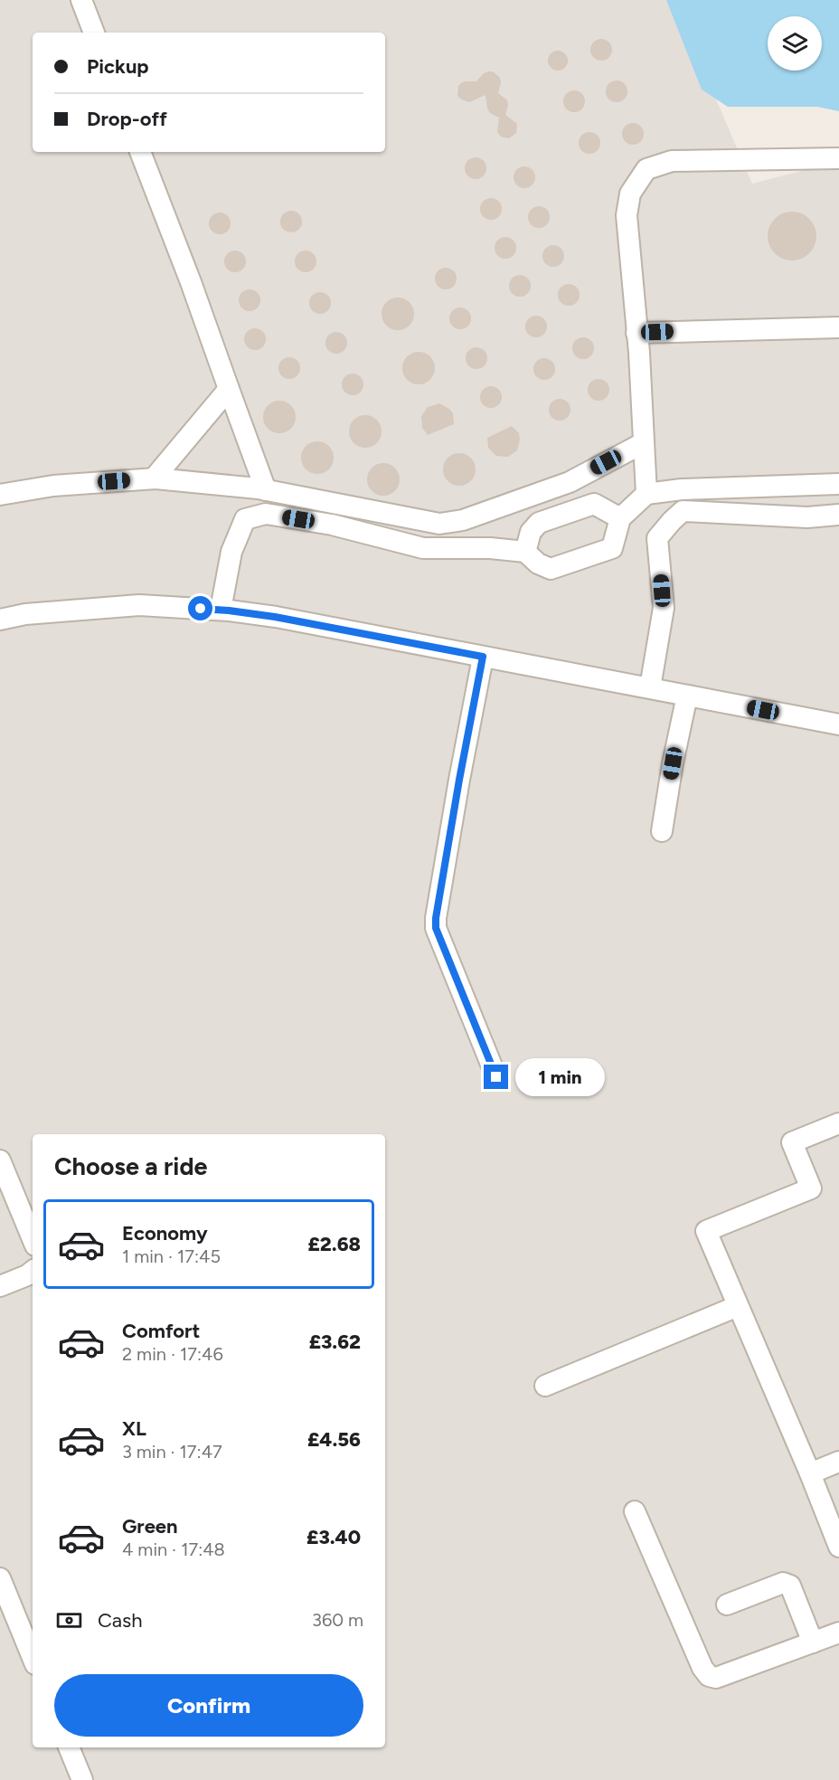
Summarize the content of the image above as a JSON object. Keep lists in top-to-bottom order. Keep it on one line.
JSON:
{"page":{"banner":["Pickup","Drop-off"],"bubble":"1 min","heading":"Choose a ride","list":[{"name":"Economy","note":"1 min · 17:45","value":"£2.68"},{"name":"Comfort","note":"2 min · 17:46","value":"£3.62"},{"name":"XL","note":"3 min · 17:47","value":"£4.56"},{"name":"Green","note":"4 min · 17:48","value":"£3.40"}],"pay":["Cash","360 m"],"buttons":"Confirm"}}
